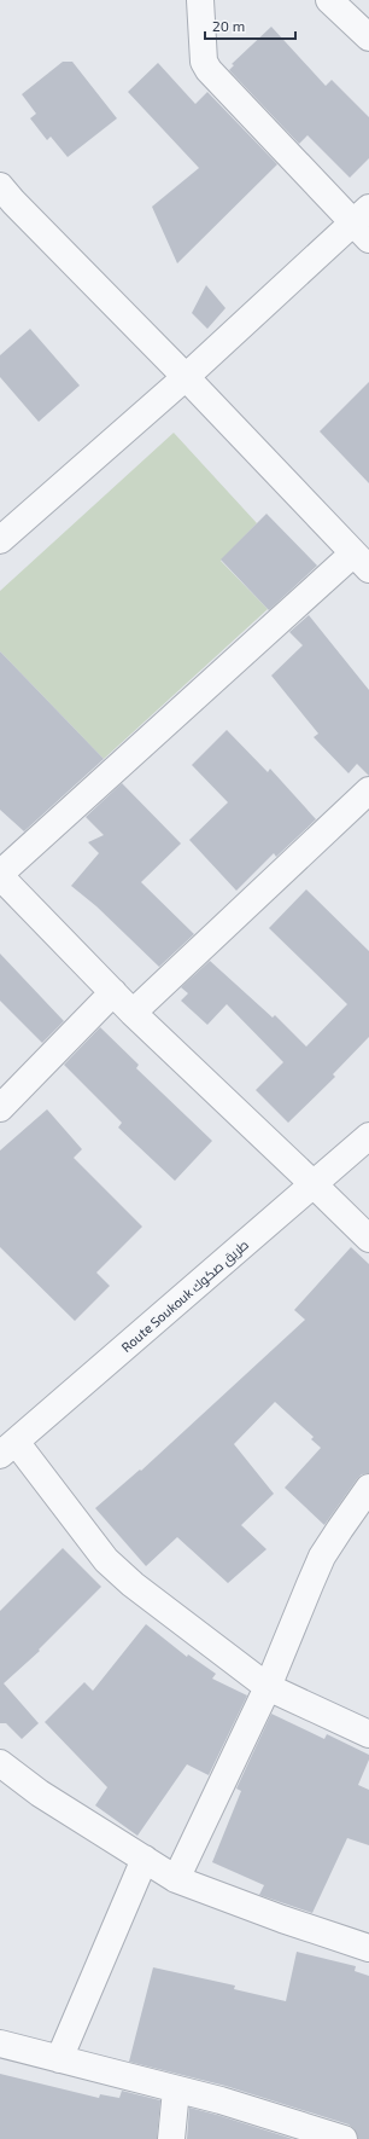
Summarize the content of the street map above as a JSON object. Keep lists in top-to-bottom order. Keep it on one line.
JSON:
{"streets":{"street":["Route Soukouk طريق صكوك"]},"scale_bar":"20 m"}
